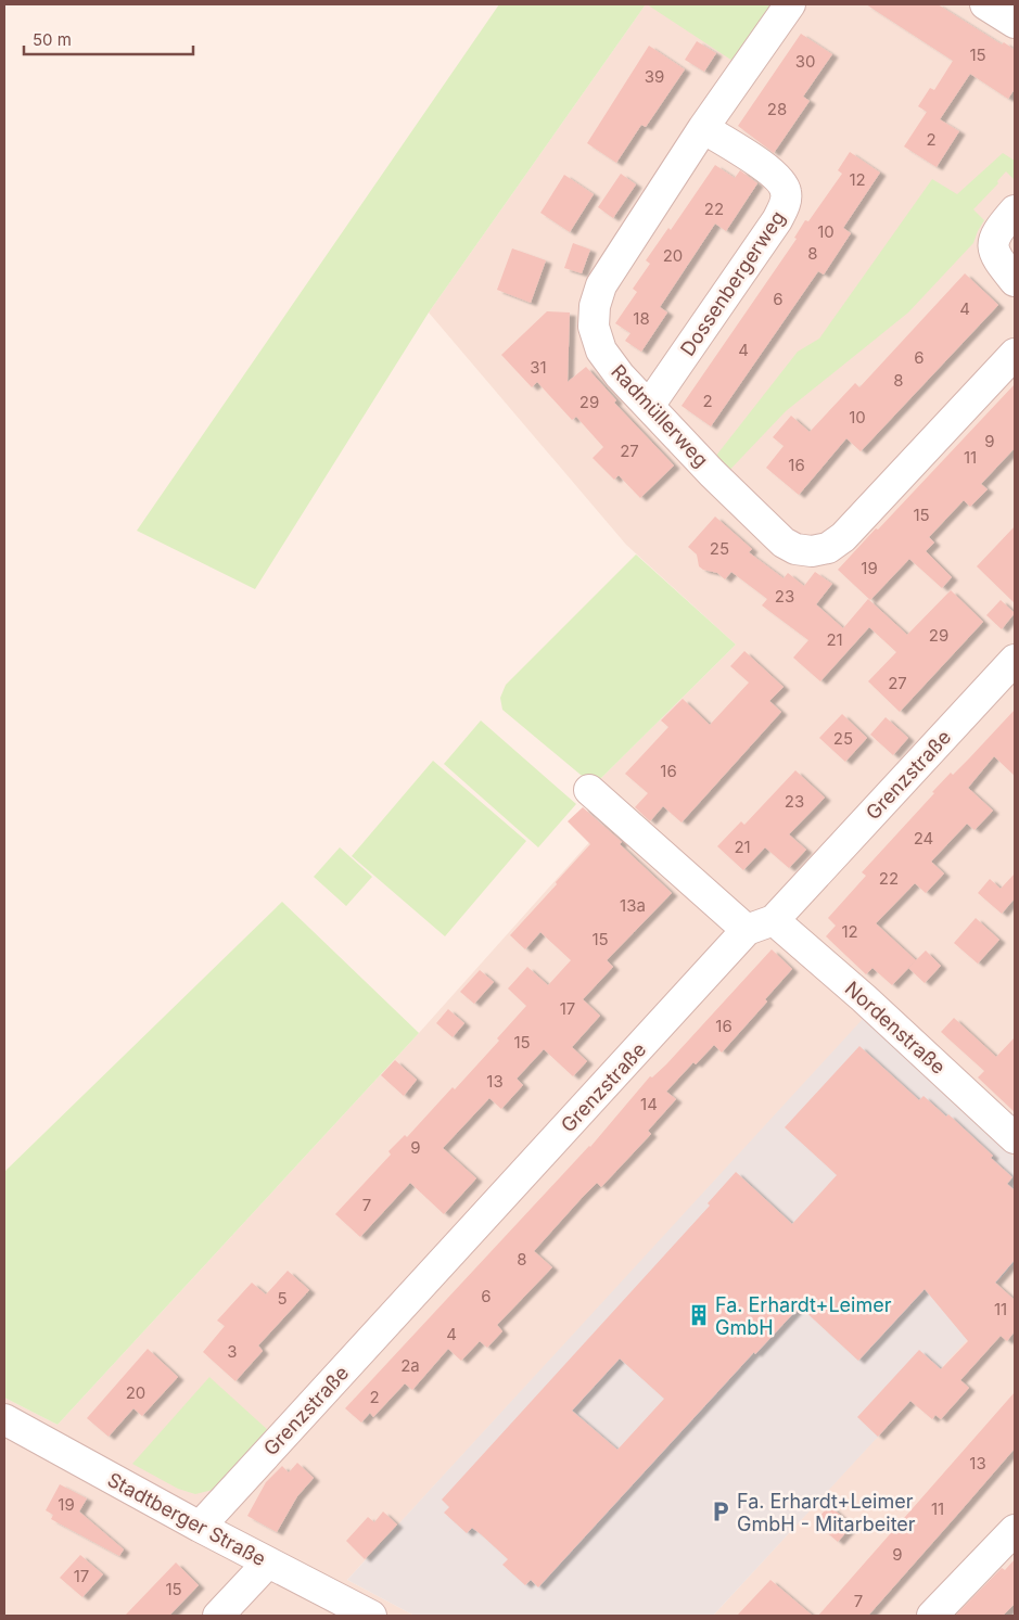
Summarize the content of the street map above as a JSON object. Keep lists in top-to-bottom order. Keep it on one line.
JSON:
{"streets":{"street":["Dossenbergerweg","Radmüllerweg","Grenzstraße","Nordenstraße","Stadtberger Straße"]},"crossings":[["Dossenbergerweg","Radmüllerweg"],["Grenzstraße","Nordenstraße"],["Grenzstraße","Stadtberger Straße"]],"places":{"building":["Fa. Erhardt+Leimer GmbH"],"parking":["Fa. Erhardt+Leimer GmbH - Mitarbeiter"]},"house_numbers":["15","30","39","28","2","12","22","10","8","20","6","4","18","4","6","31","8","2","29","10","9","27","11","16","15","25","19","23","29","21","27","25","16","23","24","21","22","13a","12","15","17","16","15","13","14","9","7","8","6","5","11","4","3","2a","20","2","13","19","11","9","17","15","7"],"scale_bar":"50 m"}
